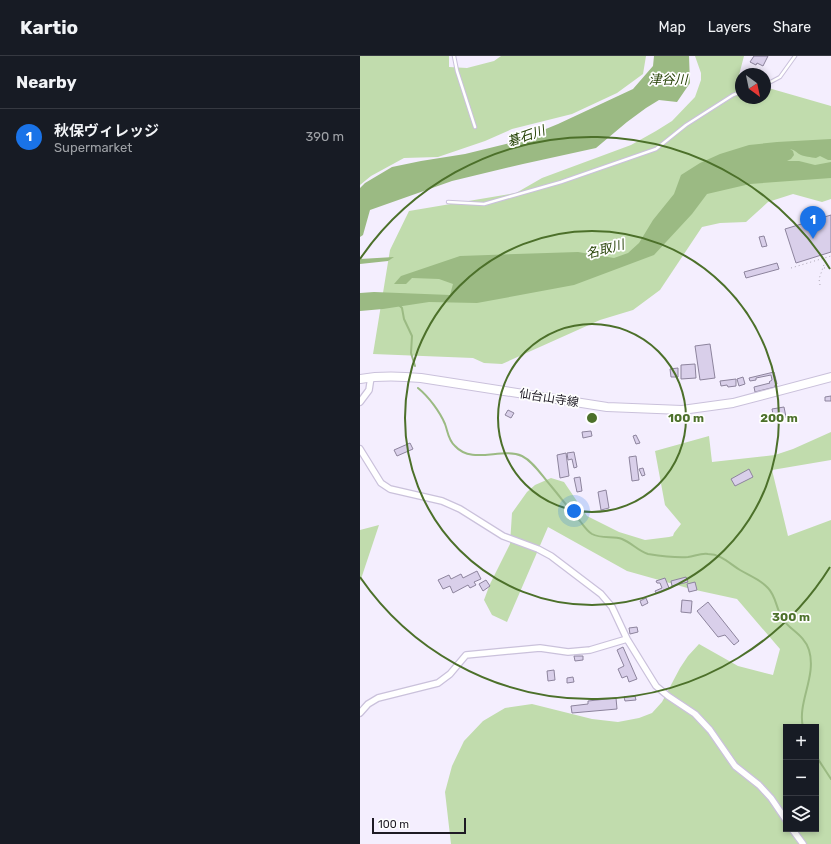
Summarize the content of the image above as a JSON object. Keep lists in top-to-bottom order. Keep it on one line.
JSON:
{"streets":{"main road":["仙台山寺線"]},"water":["津谷川","碁石川","名取川"],"scale_bar":"100 m","north":"bottom right","page":{"header":"Kartio","nav":["Map","Layers","Share"],"heading":"Nearby","list":[{"mark":"1","name":"秋保ヴィレッジ","note":"Supermarket","value":"390 m"}],"pins":"1","map_buttons":["+","−"],"scale":"100 m"},"rings":["100 m","200 m","300 m"]}
